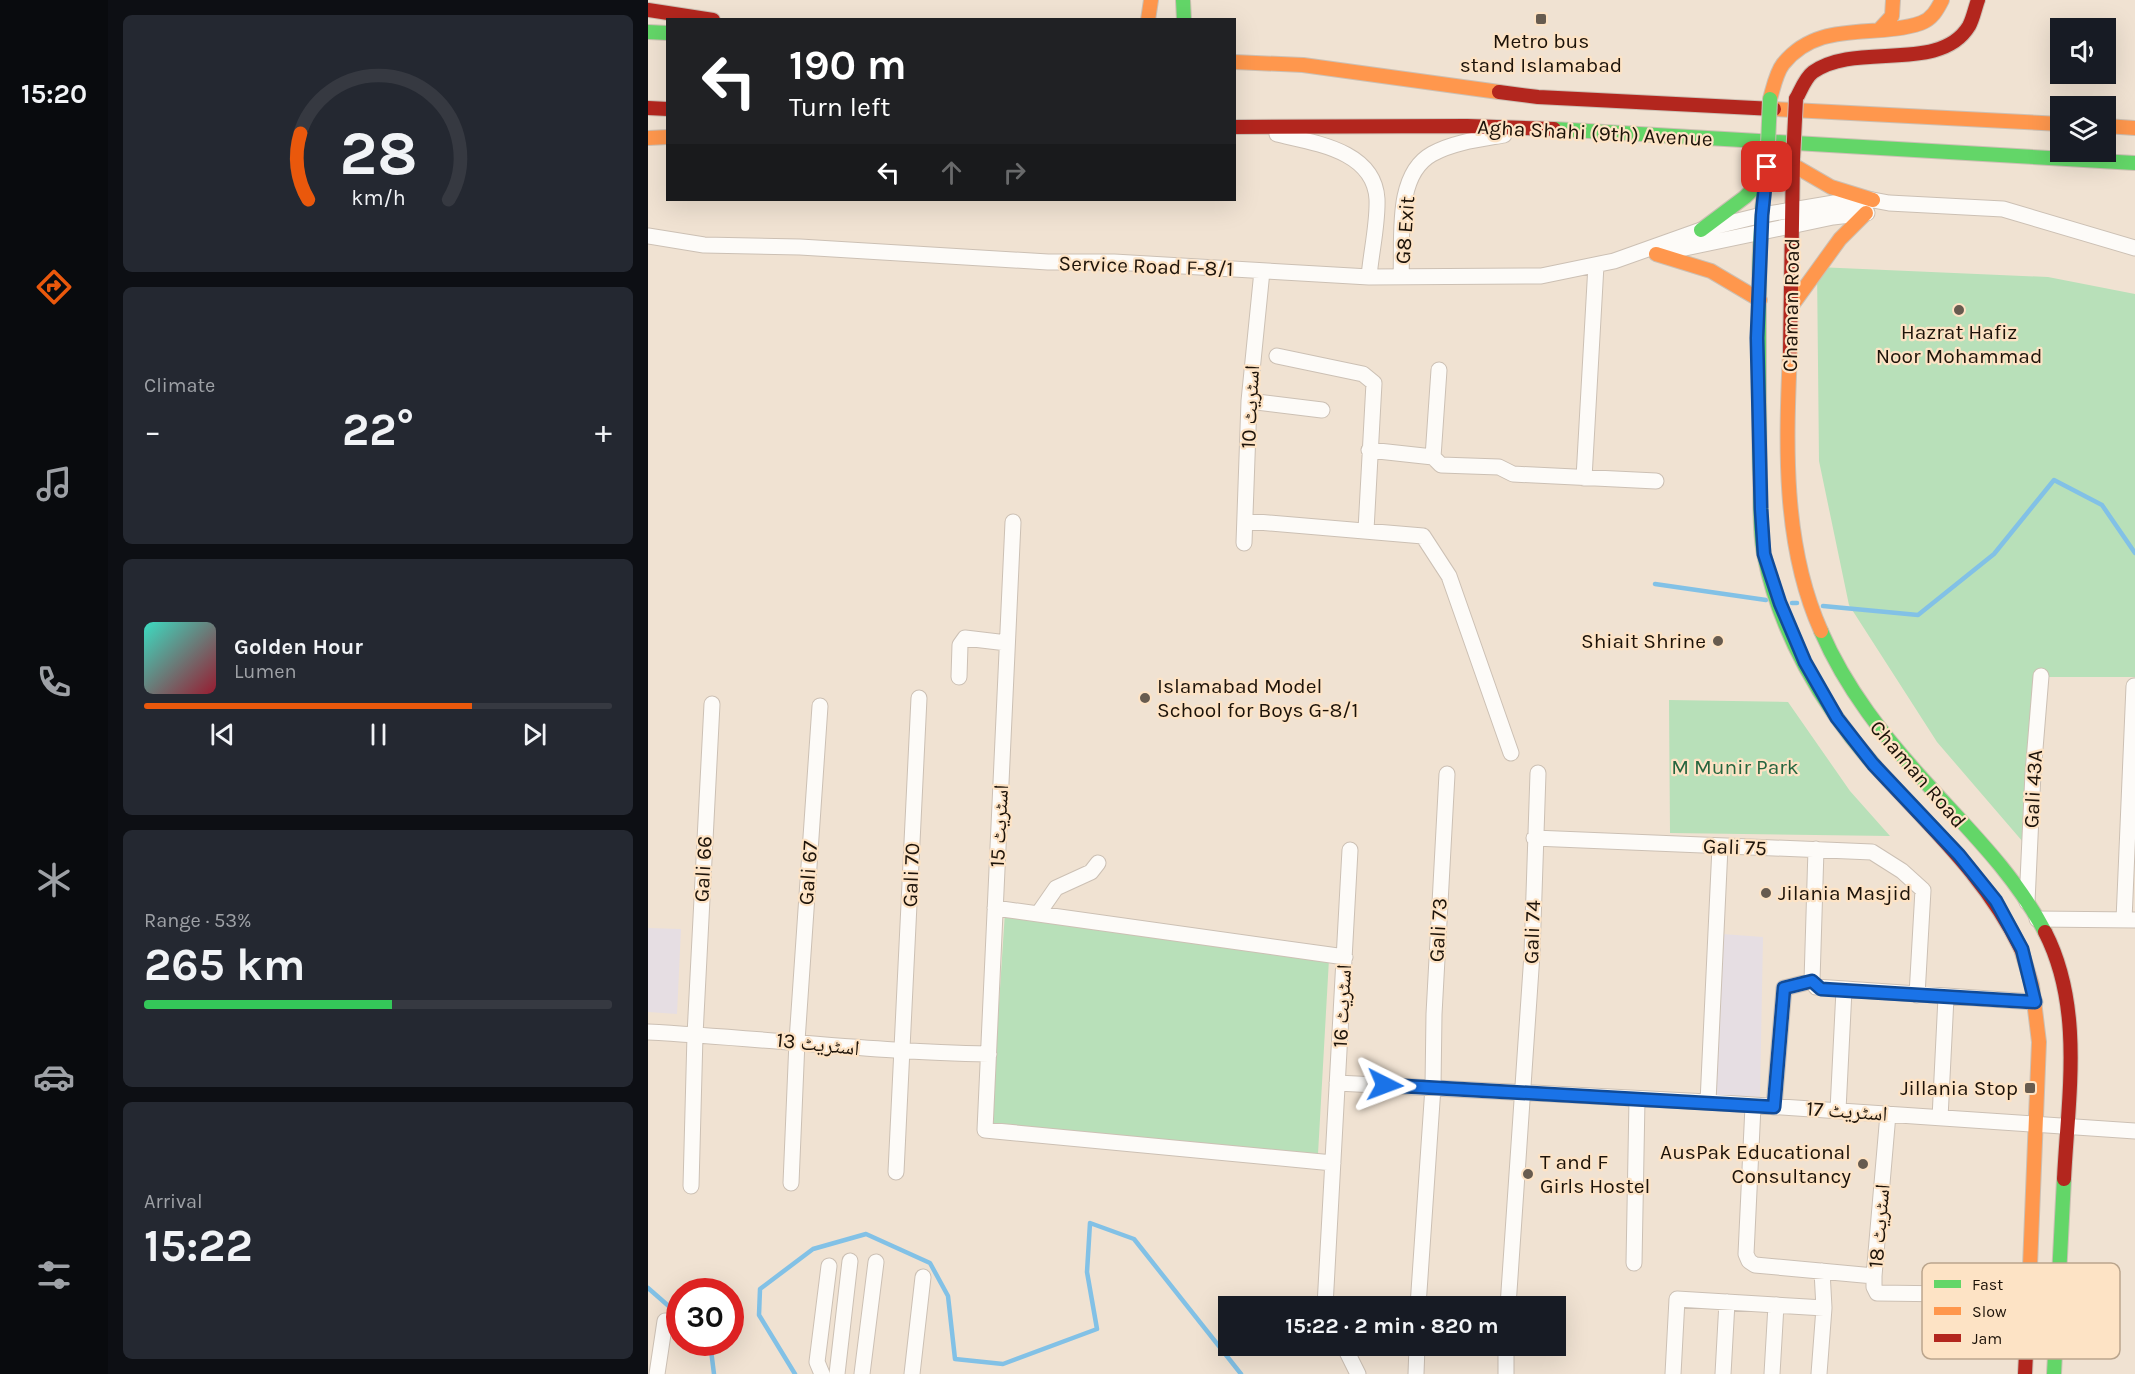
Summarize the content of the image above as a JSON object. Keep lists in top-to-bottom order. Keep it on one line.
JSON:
{"streets":{"main road":["Agha Shahi (9th) Avenue","Chaman Road"],"street":["G8 Exit","Service Road F-8/1","اسٹریٹ 10","Gali 43A","اسٹریٹ 15","Gali 75","Gali 66","Gali 67","Gali 70","Gali 73","Gali 74","اسٹریٹ 16","اسٹریٹ 13","اسٹریٹ 17","اسٹریٹ 18"]},"crossings":[["Agha Shahi (9th) Avenue","G8 Exit"],["G8 Exit","Service Road F-8/1"],["Service Road F-8/1","Chaman Road"],["Service Road F-8/1","اسٹریٹ 10"],["Chaman Road","Gali 43A"],["Chaman Road","اسٹریٹ 17"],["اسٹریٹ 15","اسٹریٹ 16"],["اسٹریٹ 15","اسٹریٹ 13"],["Gali 75","Gali 74"],["Gali 66","اسٹریٹ 13"],["Gali 67","اسٹریٹ 13"],["Gali 70","اسٹریٹ 13"],["Gali 73","اسٹریٹ 17"],["Gali 74","اسٹریٹ 17"],["اسٹریٹ 16","اسٹریٹ 17"],["اسٹریٹ 17","اسٹریٹ 18"]],"parks":["M Munir Park"],"places":{"transit":["Metro bus stand Islamabad","Jillania Stop"],"other":["Hazrat Hafiz Noor Mohammad","Shiait Shrine","Islamabad Model School for Boys G-8/1","Jilania Masjid","AusPak Educational Consultancy","T and F Girls Hostel"]},"legend":["Fast","Slow","Jam"],"page":{"tabs":"15:20","turn":["190 m","Turn left"],"tile":["Climate",["Range · 53%","265 km"],["Arrival","15:22"]],"heat":["−","22°","+"],"song":["Golden Hour","Lumen"],"limit":"30","trip":"15:22 · 2 min · 820 m","gauge":["28","km/h"]}}
